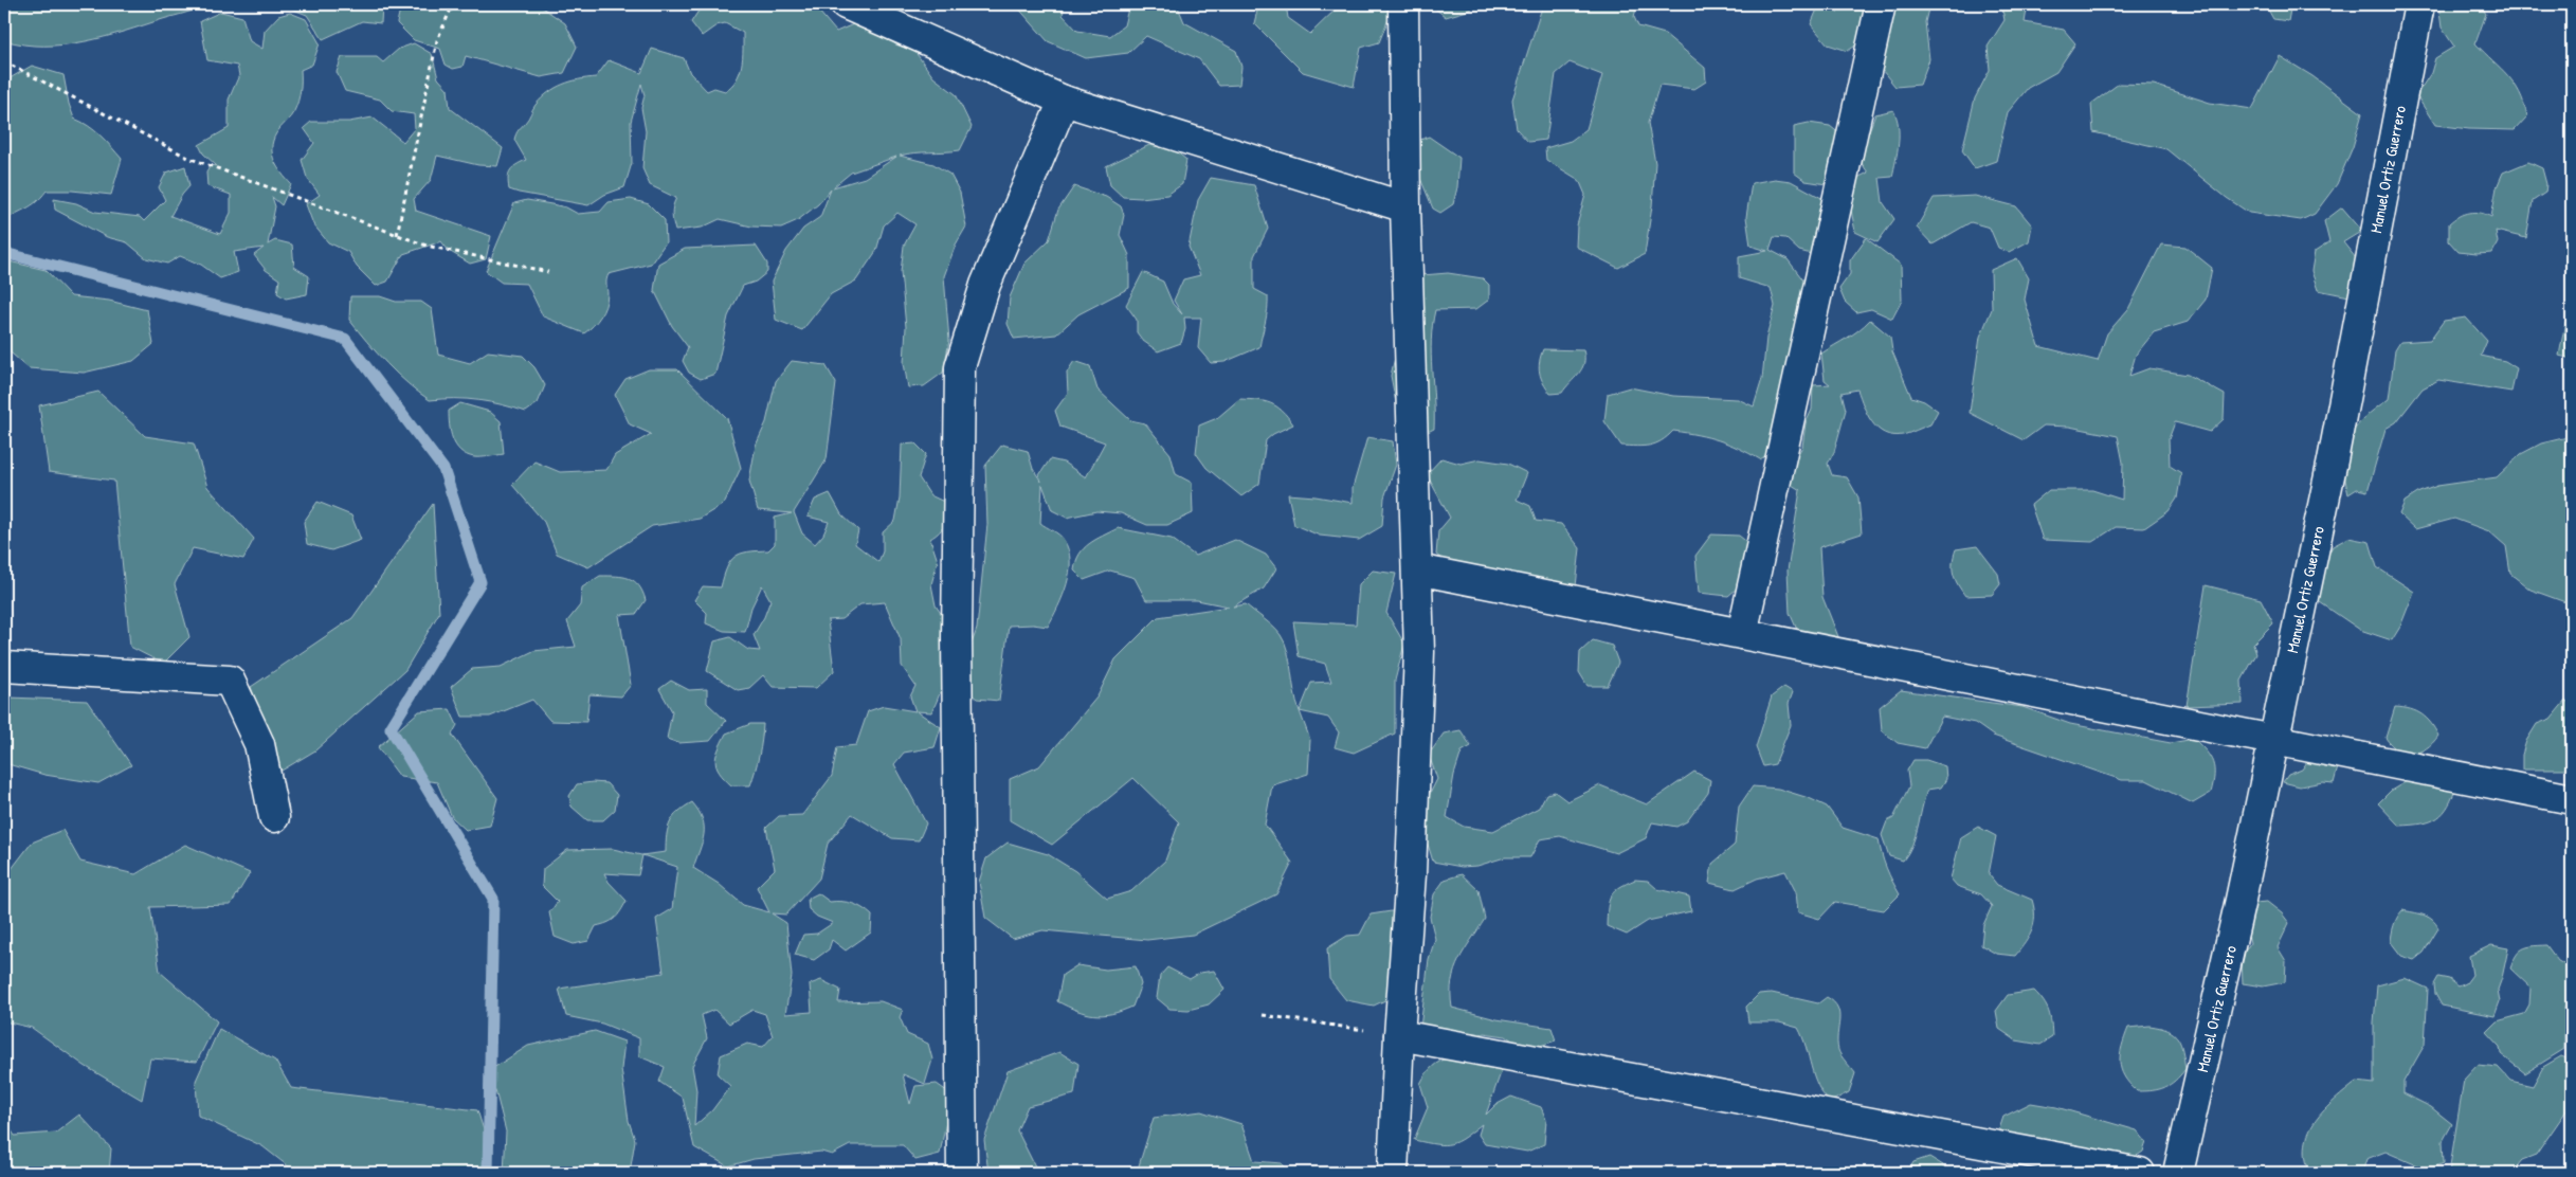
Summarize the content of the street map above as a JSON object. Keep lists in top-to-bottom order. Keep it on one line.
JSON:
{"streets":{"street":["Manuel Ortiz Guerrero"]}}
